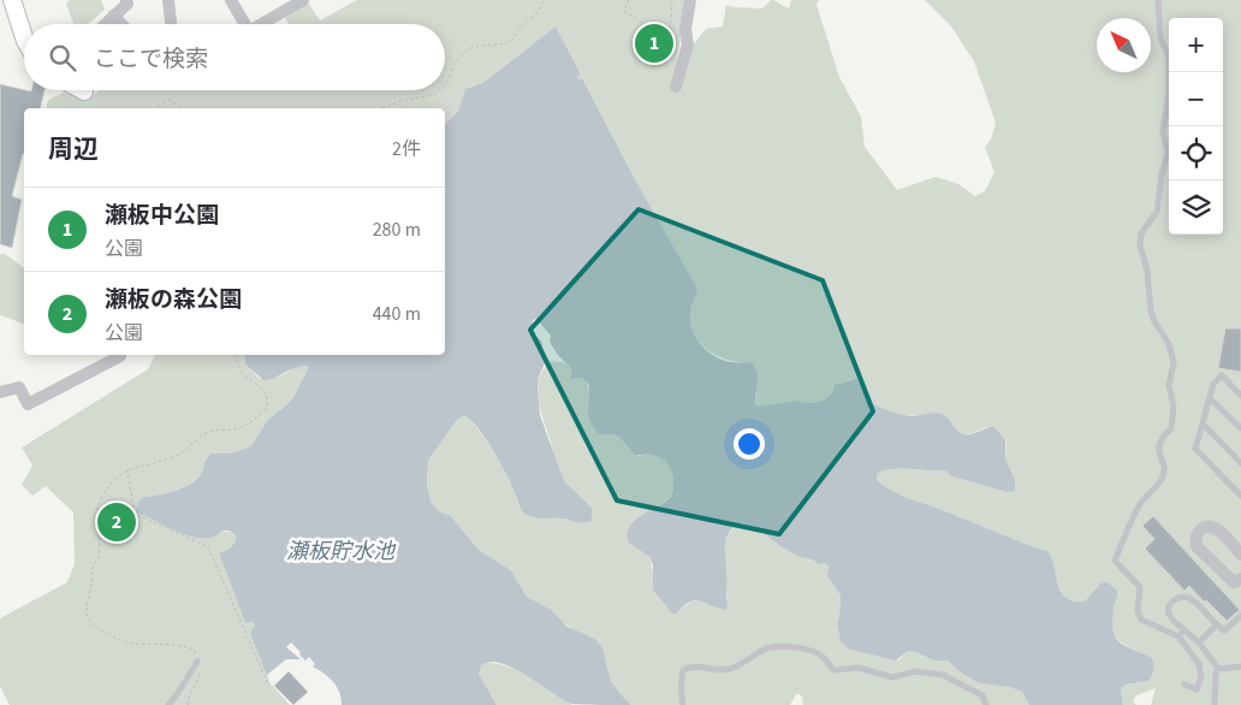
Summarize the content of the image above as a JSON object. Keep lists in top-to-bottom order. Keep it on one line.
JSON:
{"water":["瀬板貯水池"],"north":"top left","page":{"map_buttons":["+","−"],"pins":["1","2"],"search":"ここで検索","heading":["周辺","2件"],"list":[{"mark":"1","name":"瀬板中公園","note":"公園","value":"280 m"},{"mark":"2","name":"瀬板の森公園","note":"公園","value":"440 m"}]}}
